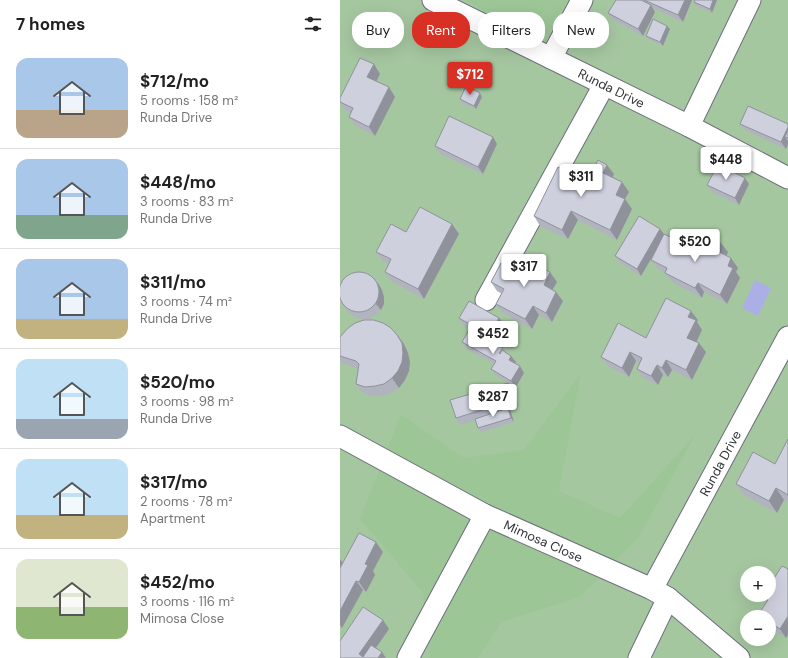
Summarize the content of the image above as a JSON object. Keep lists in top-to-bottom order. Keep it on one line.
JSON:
{"streets":{"street":["Runda Drive","Mimosa Close"]},"crossings":[["Runda Drive","Mimosa Close"]],"page":{"heading":"7 homes","chip":["Buy","Rent","Filters","New"],"list":[{"name":"$712/mo","note":"5 rooms · 158 m² · Runda Drive"},{"name":"$448/mo","note":"3 rooms · 83 m² · Runda Drive"},{"name":"$311/mo","note":"3 rooms · 74 m² · Runda Drive"},{"name":"$520/mo","note":"3 rooms · 98 m² · Runda Drive"},{"name":"$317/mo","note":"2 rooms · 78 m² · Apartment"},{"name":"$452/mo","note":"3 rooms · 116 m² · Mimosa Close"}],"price":["$712","$448","$311","$520","$317","$452","$287"],"map_buttons":["+","−"]}}
